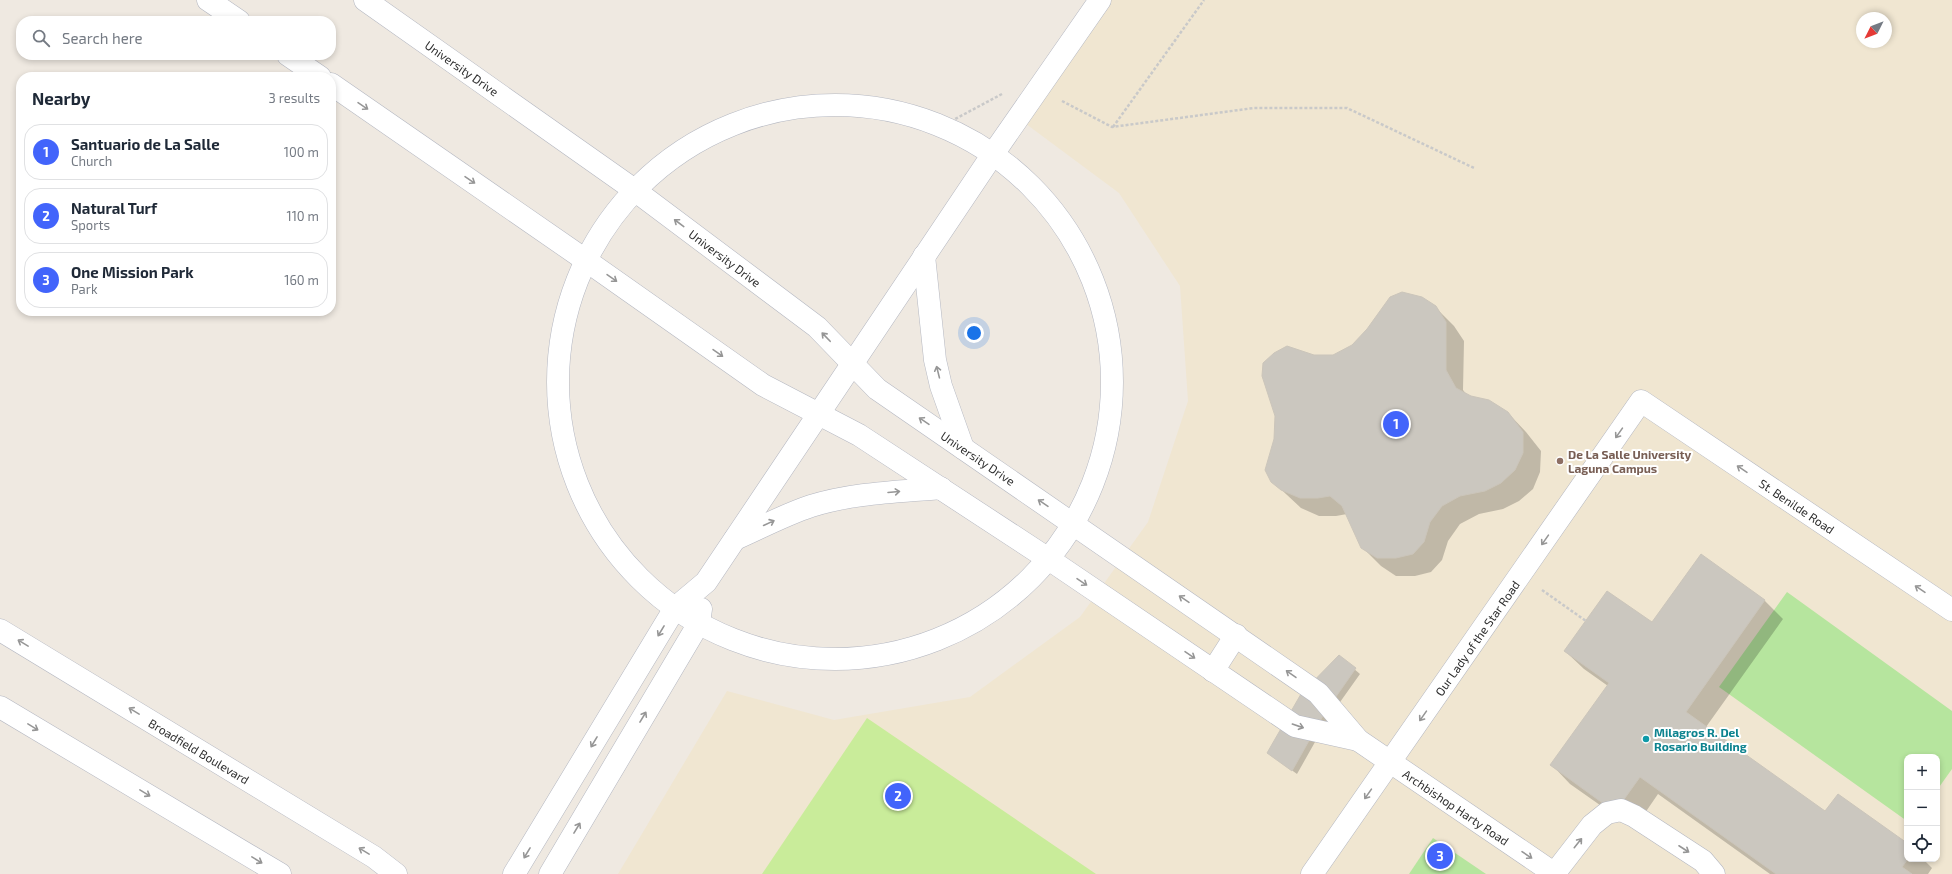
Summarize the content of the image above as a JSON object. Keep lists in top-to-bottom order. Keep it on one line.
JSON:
{"streets":{"street":["University Drive","St. Benilde Road","Our Lady of the Star Road","Broadfield Boulevard","Archbishop Harty Road"]},"crossings":[["University Drive","Archbishop Harty Road"],["St. Benilde Road","Our Lady of the Star Road"],["Our Lady of the Star Road","Archbishop Harty Road"]],"one_way":["St. Benilde Road","Our Lady of the Star Road","Archbishop Harty Road"],"places":["De La Salle University Laguna Campus","Milagros R. Del Rosario Building"],"north":"bottom left","page":{"search":"Search here","heading":["Nearby","3 results"],"list":[{"mark":"1","name":"Santuario de La Salle","note":"Church","value":"100 m"},{"mark":"2","name":"Natural Turf","note":"Sports","value":"110 m"},{"mark":"3","name":"One Mission Park","note":"Park","value":"160 m"}],"pins":["1","2","3"],"map_buttons":["+","−"]}}
